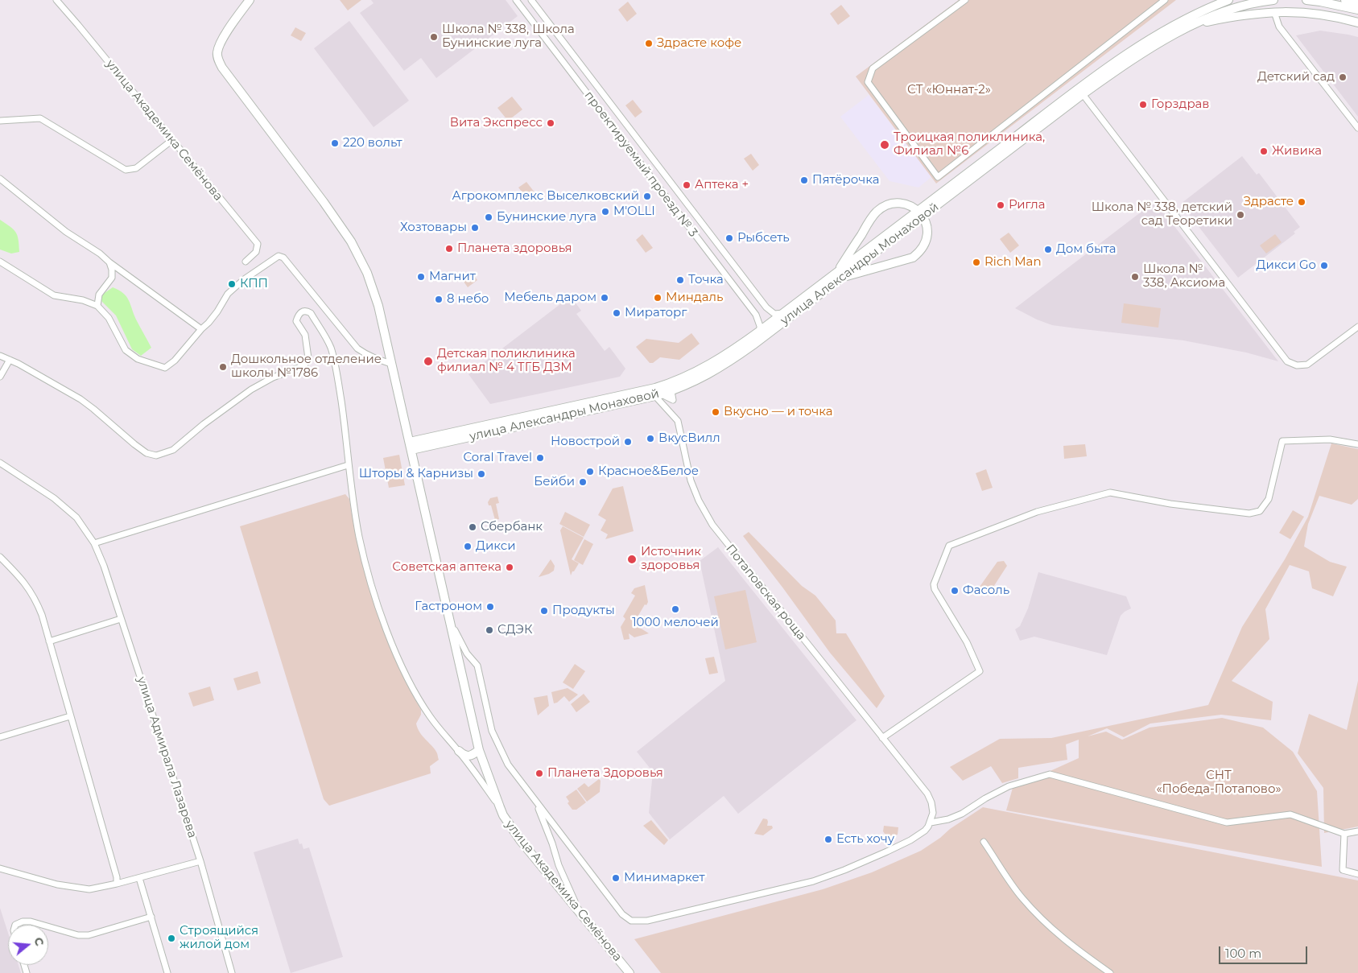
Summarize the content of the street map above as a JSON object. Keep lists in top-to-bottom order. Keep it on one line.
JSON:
{"streets":{"main road":["улица Академика Семёнова","улица Александры Монаховой"],"street":["проектируемый проезд № 3","Потаповская роща","улица Адмирала Лазарева"]},"crossings":[["улица Академика Семёнова","улица Александры Монаховой"],["проектируемый проезд № 3","улица Александры Монаховой"],["улица Александры Монаховой","Потаповская роща"]],"parks":["СТ «Юннат-2»","СНТ «Победа-Потапово»"],"places":["Школа № 338, Школа Бунинские луга","Здрасте кофе","Детский сад","Горздрав","Вита Экспресс","220 вольт","Троицкая поликлиника, Филиал №6","Живика","Пятёрочка","Аптека +","Агрокомплекс Выселковский","Здрасте","Ригла","M'OLLI","Школа № 338, детский сад Теоретики","Бунинские луга","Хозтовары","Рыбсеть","Планета здоровья","Дом быта","Rich Man","Дикси Go","Магнит","Школа № 338, Аксиома","Точка","КПП","Мебель даром","Миндаль","8 небо","Мираторг","Детская поликлиника филиал № 4 ТГБ ДЗМ","Дошкольное отделение школы №1786","Вкусно — и точка","ВкусВилл","Новострой","Coral Travel","Красное&Белое","Шторы & Карнизы","Бейби","Сбербанк","Дикси","Источник здоровья","Советская аптека","Фасоль","Гастроном","1000 мелочей","Продукты","СДЭК","Планета Здоровья","Есть хочу","Минимаркет","Строящийся жилой дом"],"scale_bar":"100 m","north":"right"}
